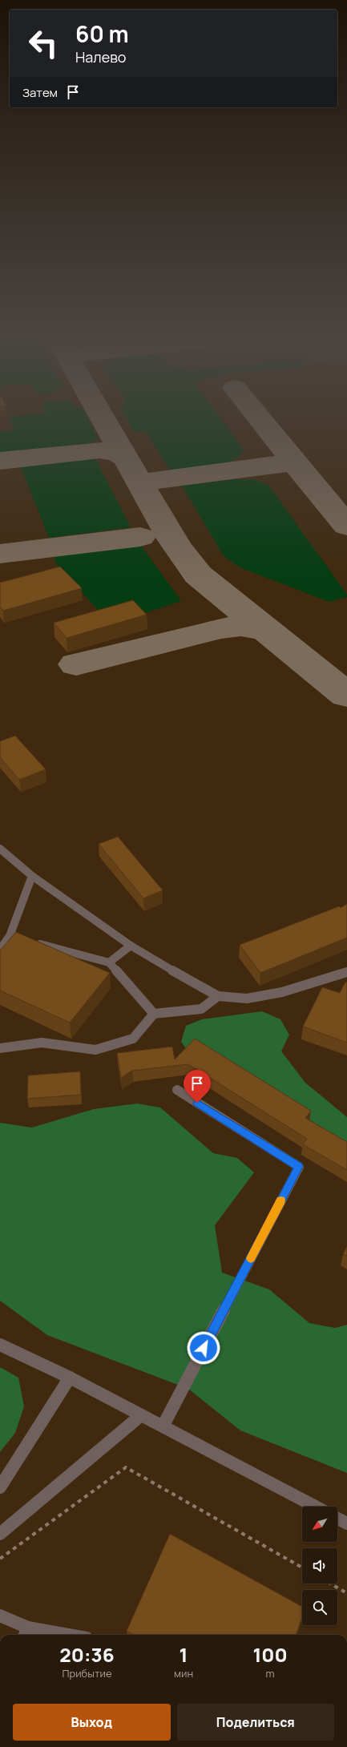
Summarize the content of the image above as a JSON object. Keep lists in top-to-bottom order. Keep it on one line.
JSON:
{"north":"bottom left","page":{"turn":["60 m","Налево"],"then":"Затем","eta":["20:36","Прибытие","1","мин","100","m"],"buttons":["Выход","Поделиться"]}}
